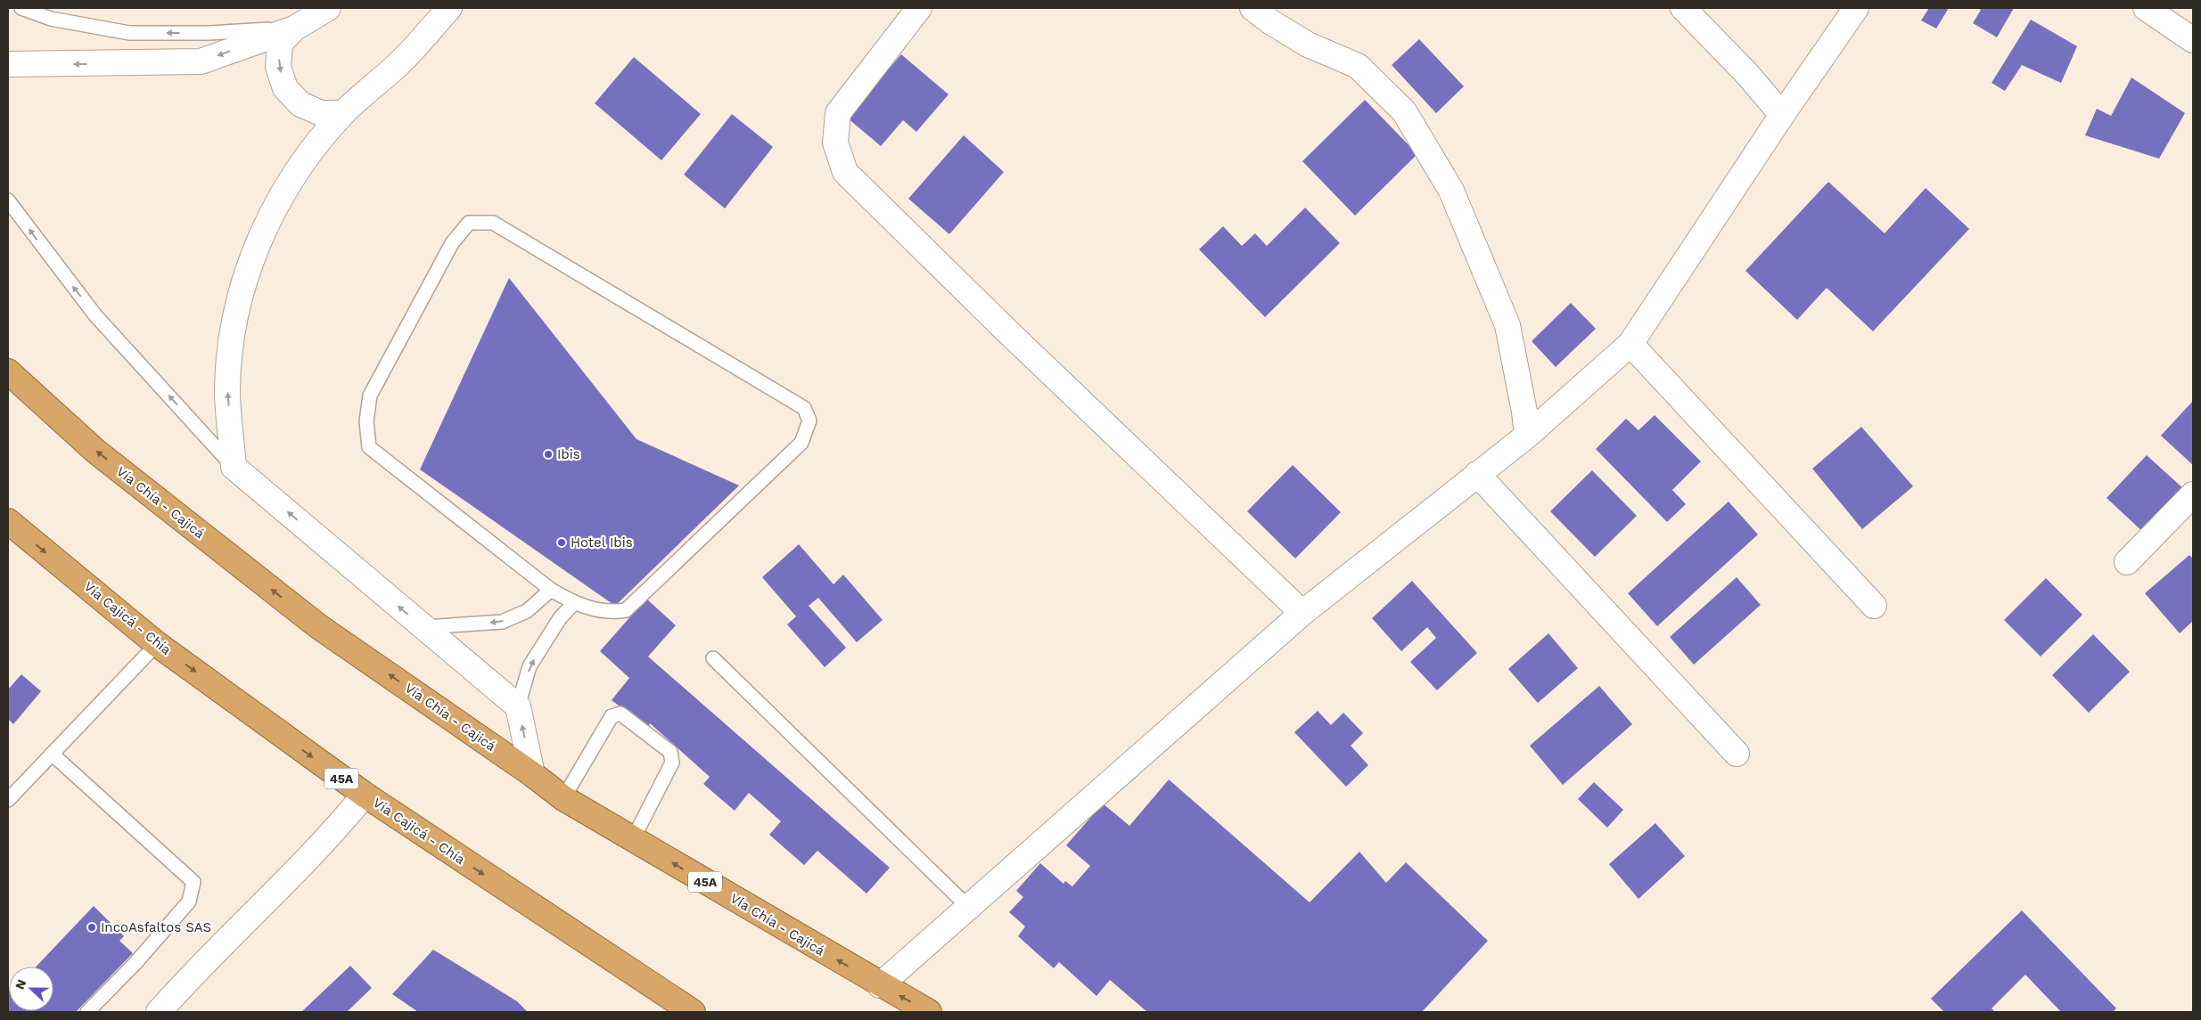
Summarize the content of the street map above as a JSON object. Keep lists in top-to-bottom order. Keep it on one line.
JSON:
{"streets":{"highway":["Vía Chía - Cajicá","Vía Cajicá - Chía","45A"]},"one_way":["Vía Chía - Cajicá","Vía Cajicá - Chía"],"places":["Ibis","Hotel Ibis","IncoAsfaltos SAS"],"north":"left"}
